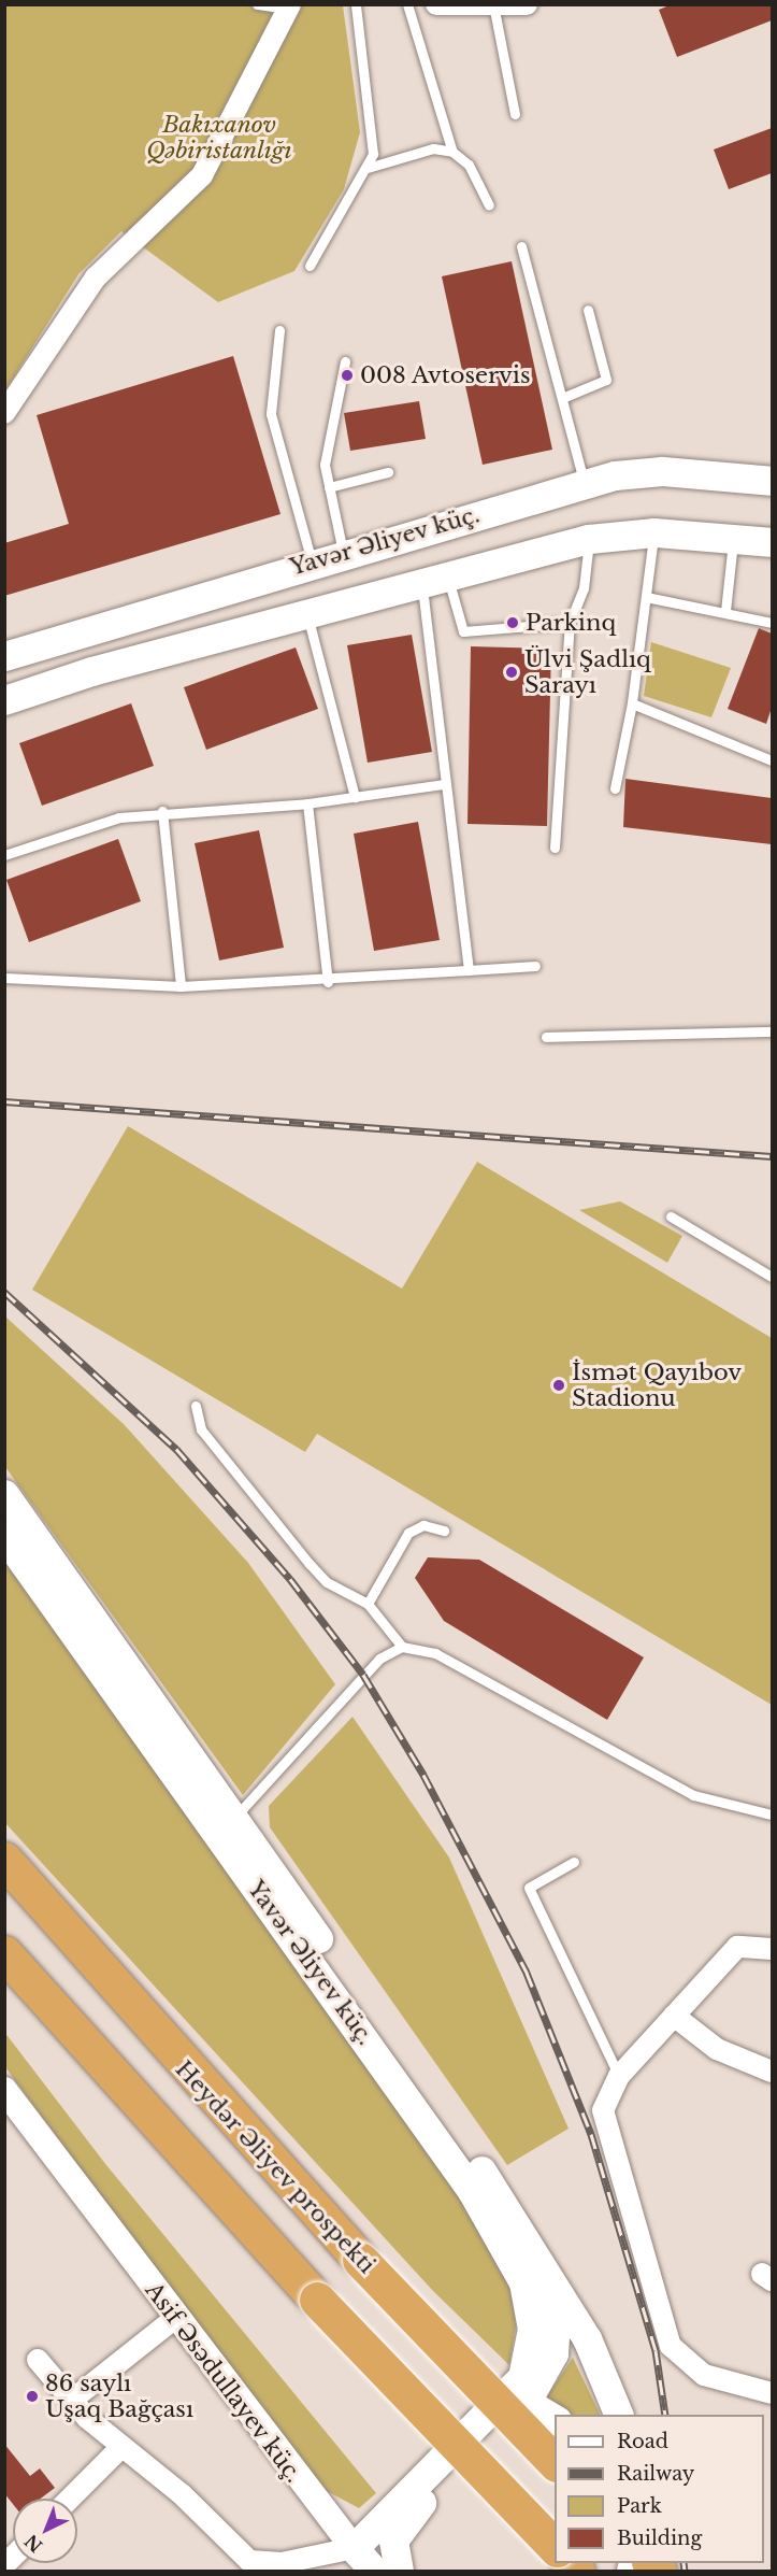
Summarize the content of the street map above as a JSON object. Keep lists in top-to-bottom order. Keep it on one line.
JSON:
{"streets":{"highway":["Heydər Əliyev prospekti"],"main road":["Yavər Əliyev küç."],"street":["Asif Əsədullayev küç."]},"crossings":[["Yavər Əliyev küç.","Asif Əsədullayev küç."]],"parks":["Bakıxanov Qəbiristanlığı"],"places":["008 Avtoservis","Parkinq","Ülvi Şadlıq Sarayı","İsmət Qayıbov Stadionu","86 saylı Uşaq Bağçası"],"legend":["Road","Railway","Park","Building"],"north":"bottom left"}
